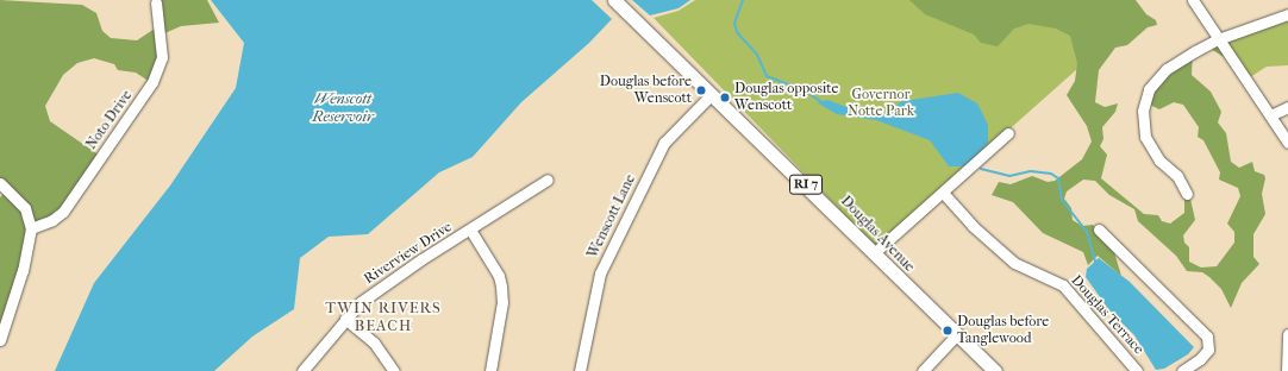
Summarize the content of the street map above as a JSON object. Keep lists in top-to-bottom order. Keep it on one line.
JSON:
{"streets":{"main road":["RI 7","Douglas Avenue"],"street":["Noto Drive","Wenscott Lane","Riverview Drive","Douglas Terrace"]},"crossings":[["Wenscott Lane","Douglas Avenue"]],"districts":["TWIN RIVERS BEACH"],"water":["Wenscott Reservoir"],"parks":["Governor Notte Park"],"places":["Douglas before Wenscott","Douglas opposite Wenscott","Douglas before Tanglewood"]}
